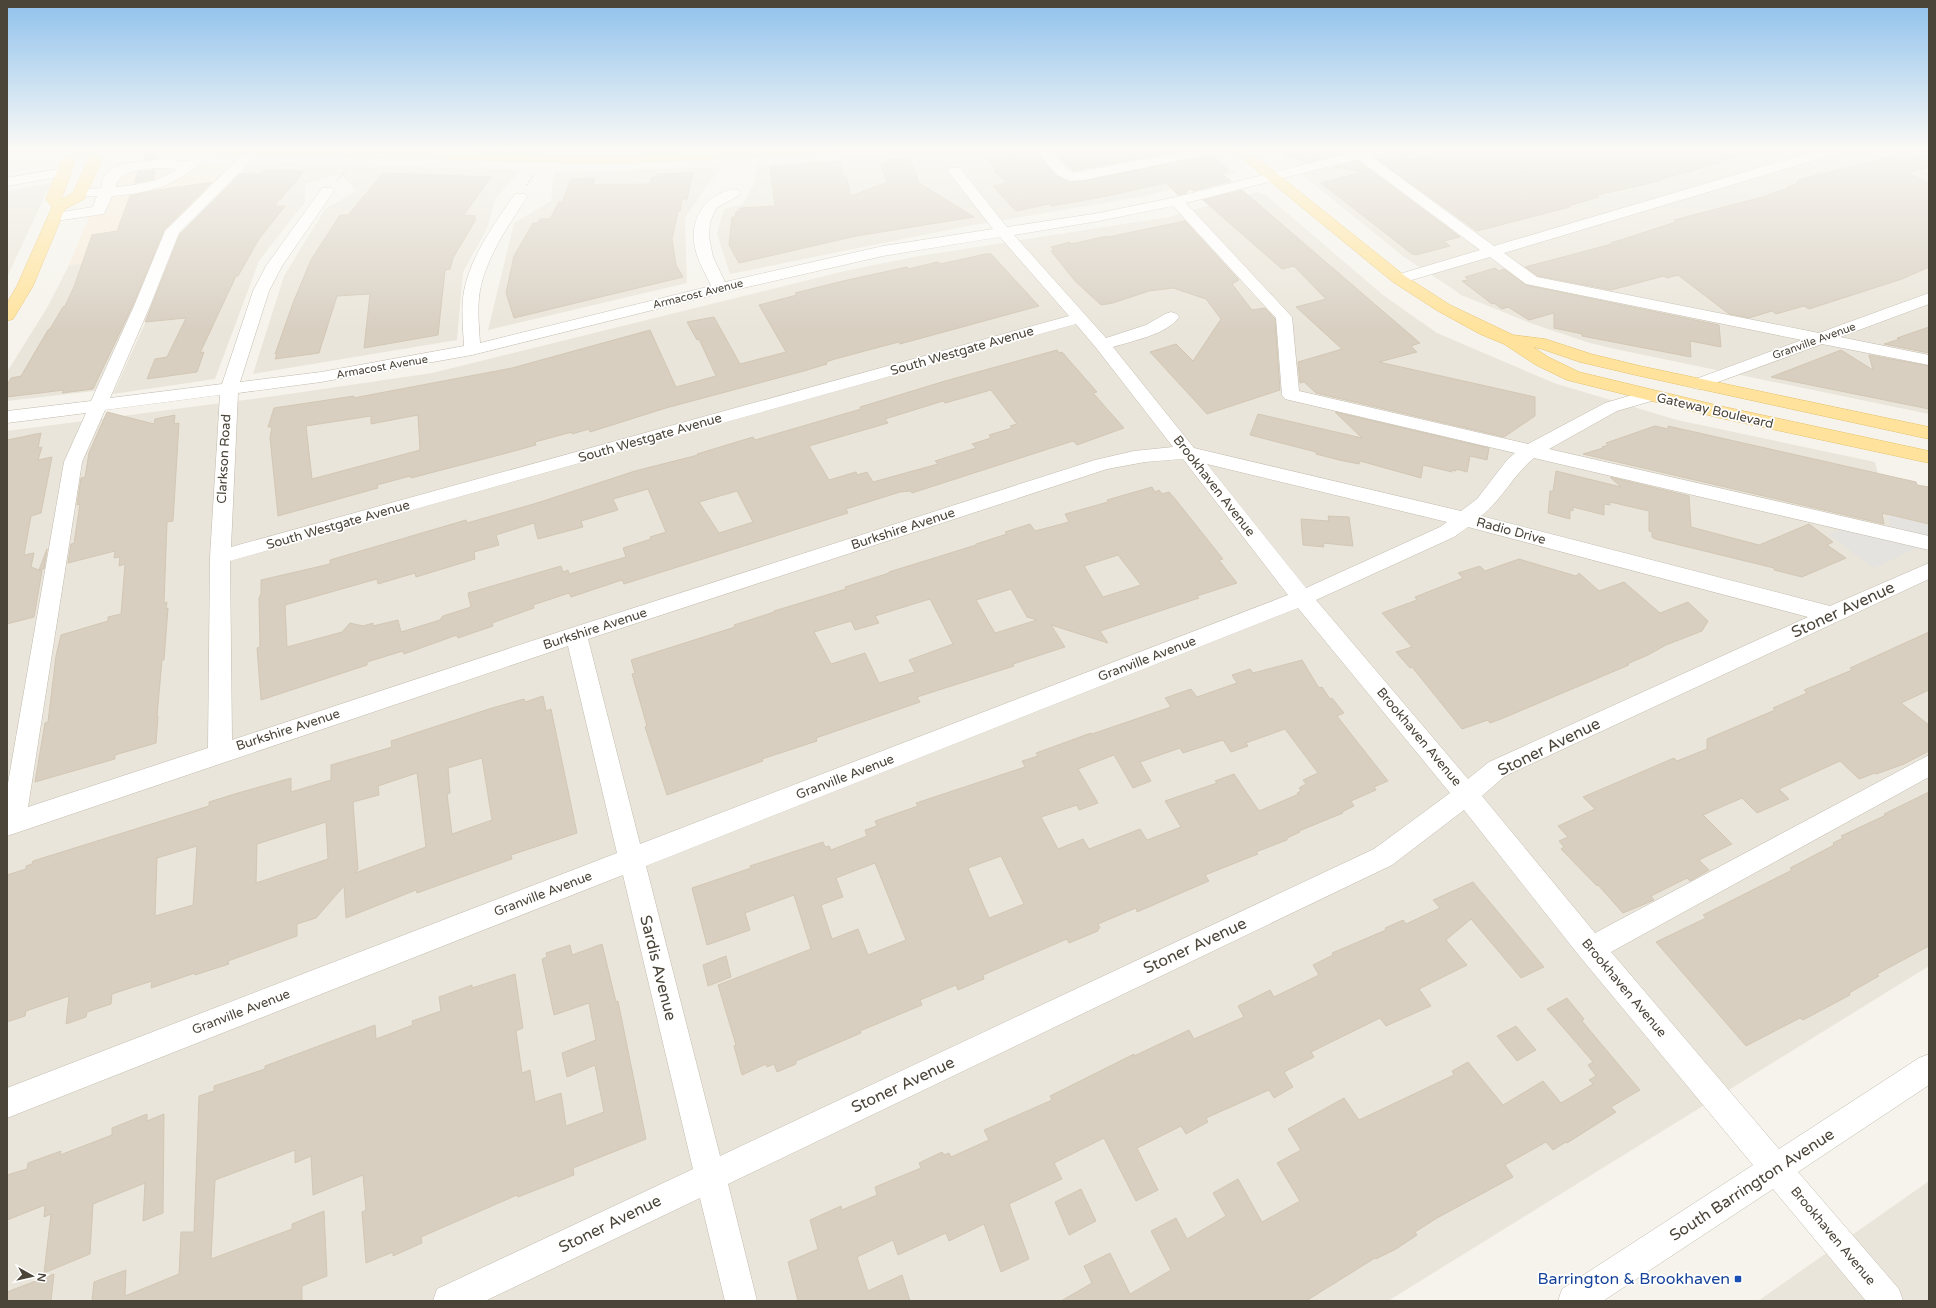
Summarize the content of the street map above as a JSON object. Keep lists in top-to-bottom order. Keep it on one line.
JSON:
{"streets":{"main road":["Gateway Boulevard"],"street":["Armacost Avenue","Granville Avenue","South Westgate Avenue","Clarkson Road","Brookhaven Avenue","Burkshire Avenue","Radio Drive","Stoner Avenue","Sardis Avenue","South Barrington Avenue"]},"crossings":[["Armacost Avenue","Clarkson Road"],["Armacost Avenue","Brookhaven Avenue"],["Granville Avenue","Gateway Boulevard"],["Granville Avenue","Brookhaven Avenue"],["Granville Avenue","Radio Drive"],["Granville Avenue","Sardis Avenue"],["South Westgate Avenue","Clarkson Road"],["South Westgate Avenue","Brookhaven Avenue"],["Clarkson Road","Burkshire Avenue"],["Brookhaven Avenue","Burkshire Avenue"],["Brookhaven Avenue","Radio Drive"],["Brookhaven Avenue","Stoner Avenue"],["Brookhaven Avenue","South Barrington Avenue"],["Burkshire Avenue","Radio Drive"],["Burkshire Avenue","Sardis Avenue"],["Radio Drive","Stoner Avenue"],["Stoner Avenue","Sardis Avenue"]],"places":{"transit":["Barrington & Brookhaven"]},"north":"right"}
